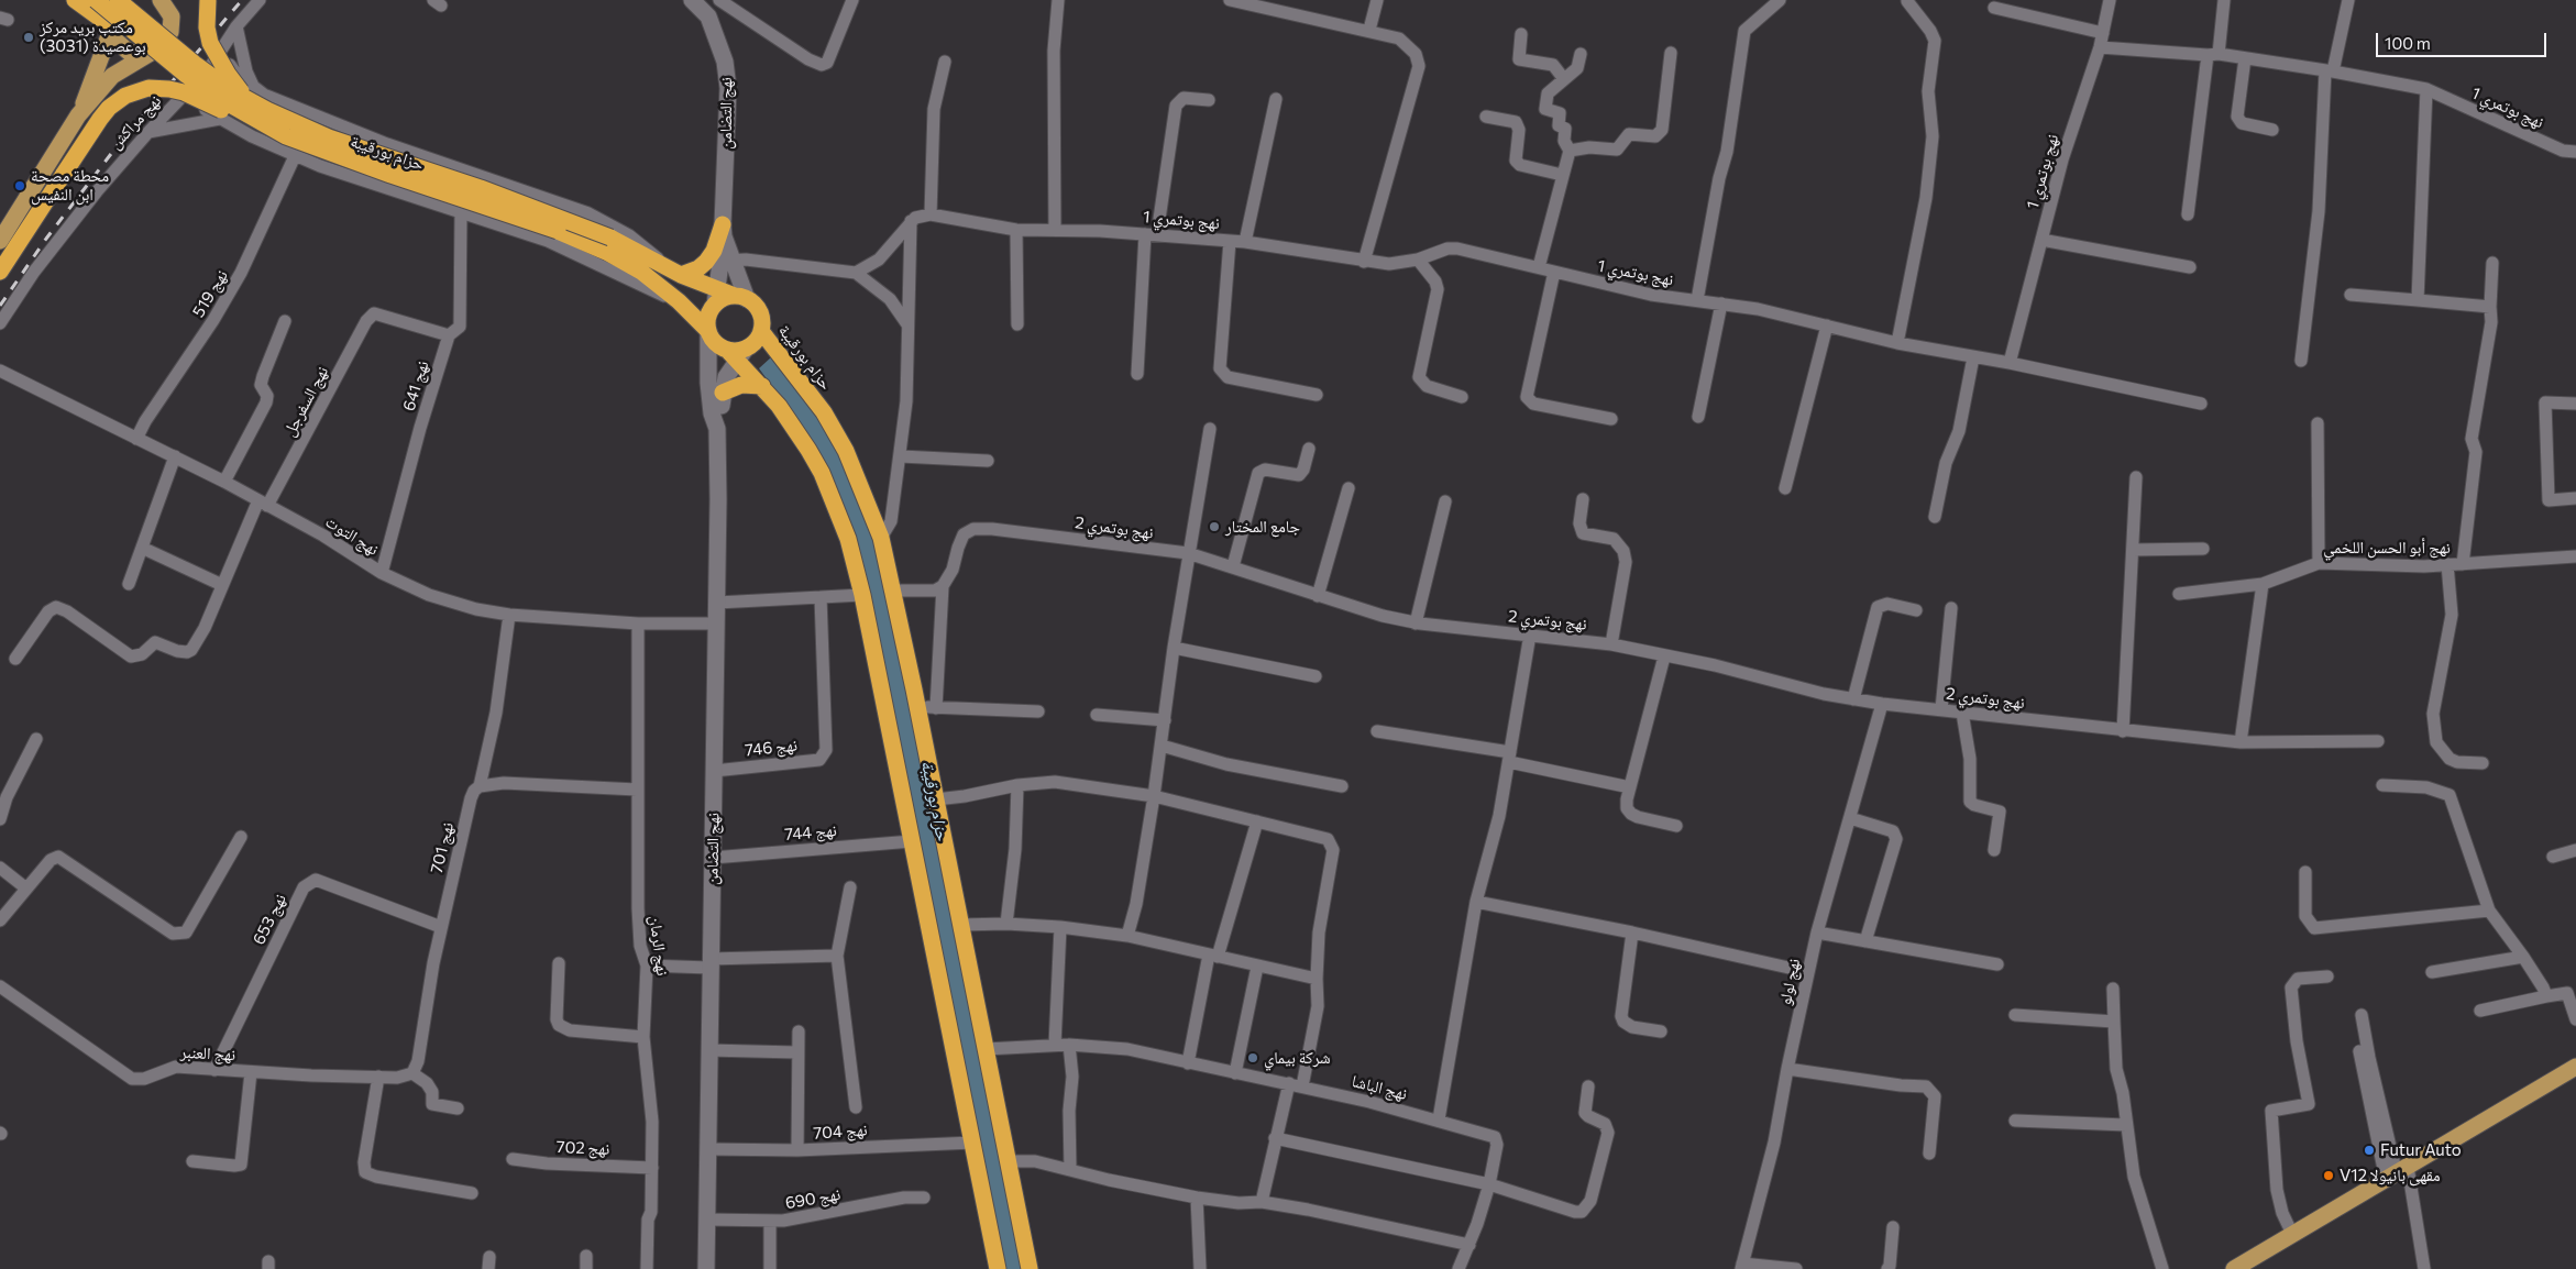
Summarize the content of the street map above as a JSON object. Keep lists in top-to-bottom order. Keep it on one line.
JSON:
{"streets":{"highway":["حزام بورقيبة"],"street":["نهج بوتمري 1","نهج التضامن","نهج مراكش","نهج 519","نهج 641","نهج السفرجل","نهج بوتمري 2","نهج التوت","نهج أبو الحسن اللخمي","نهج 746","نهج 744","نهج 701","نهج 653","نهج الرمان","نهج لولو","نهج العنبر","نهج الباشا","نهج 704","نهج 702","نهج 690"]},"crossings":[["نهج التضامن","حزام بورقيبة"],["نهج التضامن","نهج التوت"],["نهج التضامن","نهج 746"],["نهج التضامن","نهج 744"],["نهج التضامن","نهج 704"],["نهج التضامن","نهج 690"],["حزام بورقيبة","نهج الباشا"],["نهج 519","نهج التوت"],["نهج 641","نهج السفرجل"],["نهج 641","نهج التوت"],["نهج السفرجل","نهج التوت"],["نهج بوتمري 2","نهج لولو"],["نهج التوت","نهج 701"],["نهج التوت","نهج الرمان"],["نهج 701","نهج 653"],["نهج 701","نهج العنبر"],["نهج 653","نهج العنبر"],["نهج الرمان","نهج 702"]],"water":["حزام بورقيبة"],"places":["مكتب بريد مركز بوعصيدة (3031)","محطة مصحة ابن النفيس","جامع المختار","شركة بيماي","Futur Auto","V12 مقهى بانيولا"],"scale_bar":"100 m"}
